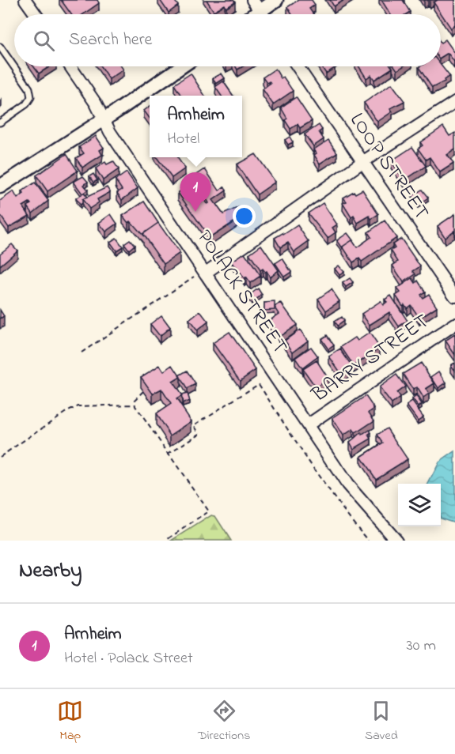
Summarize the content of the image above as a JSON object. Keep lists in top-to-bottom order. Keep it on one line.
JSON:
{"streets":{"street":["LOOP STREET","POLACK STREET","BARRY STREET"]},"crossings":[["POLACK STREET","BARRY STREET"]],"page":{"search":"Search here","popup":["Arnheim","Hotel"],"pins":"1","heading":"Nearby","list":[{"mark":"1","name":"Arnheim","note":"Hotel · Polack Street","value":"30 m"}],"nav":["Map","Directions","Saved"]}}
